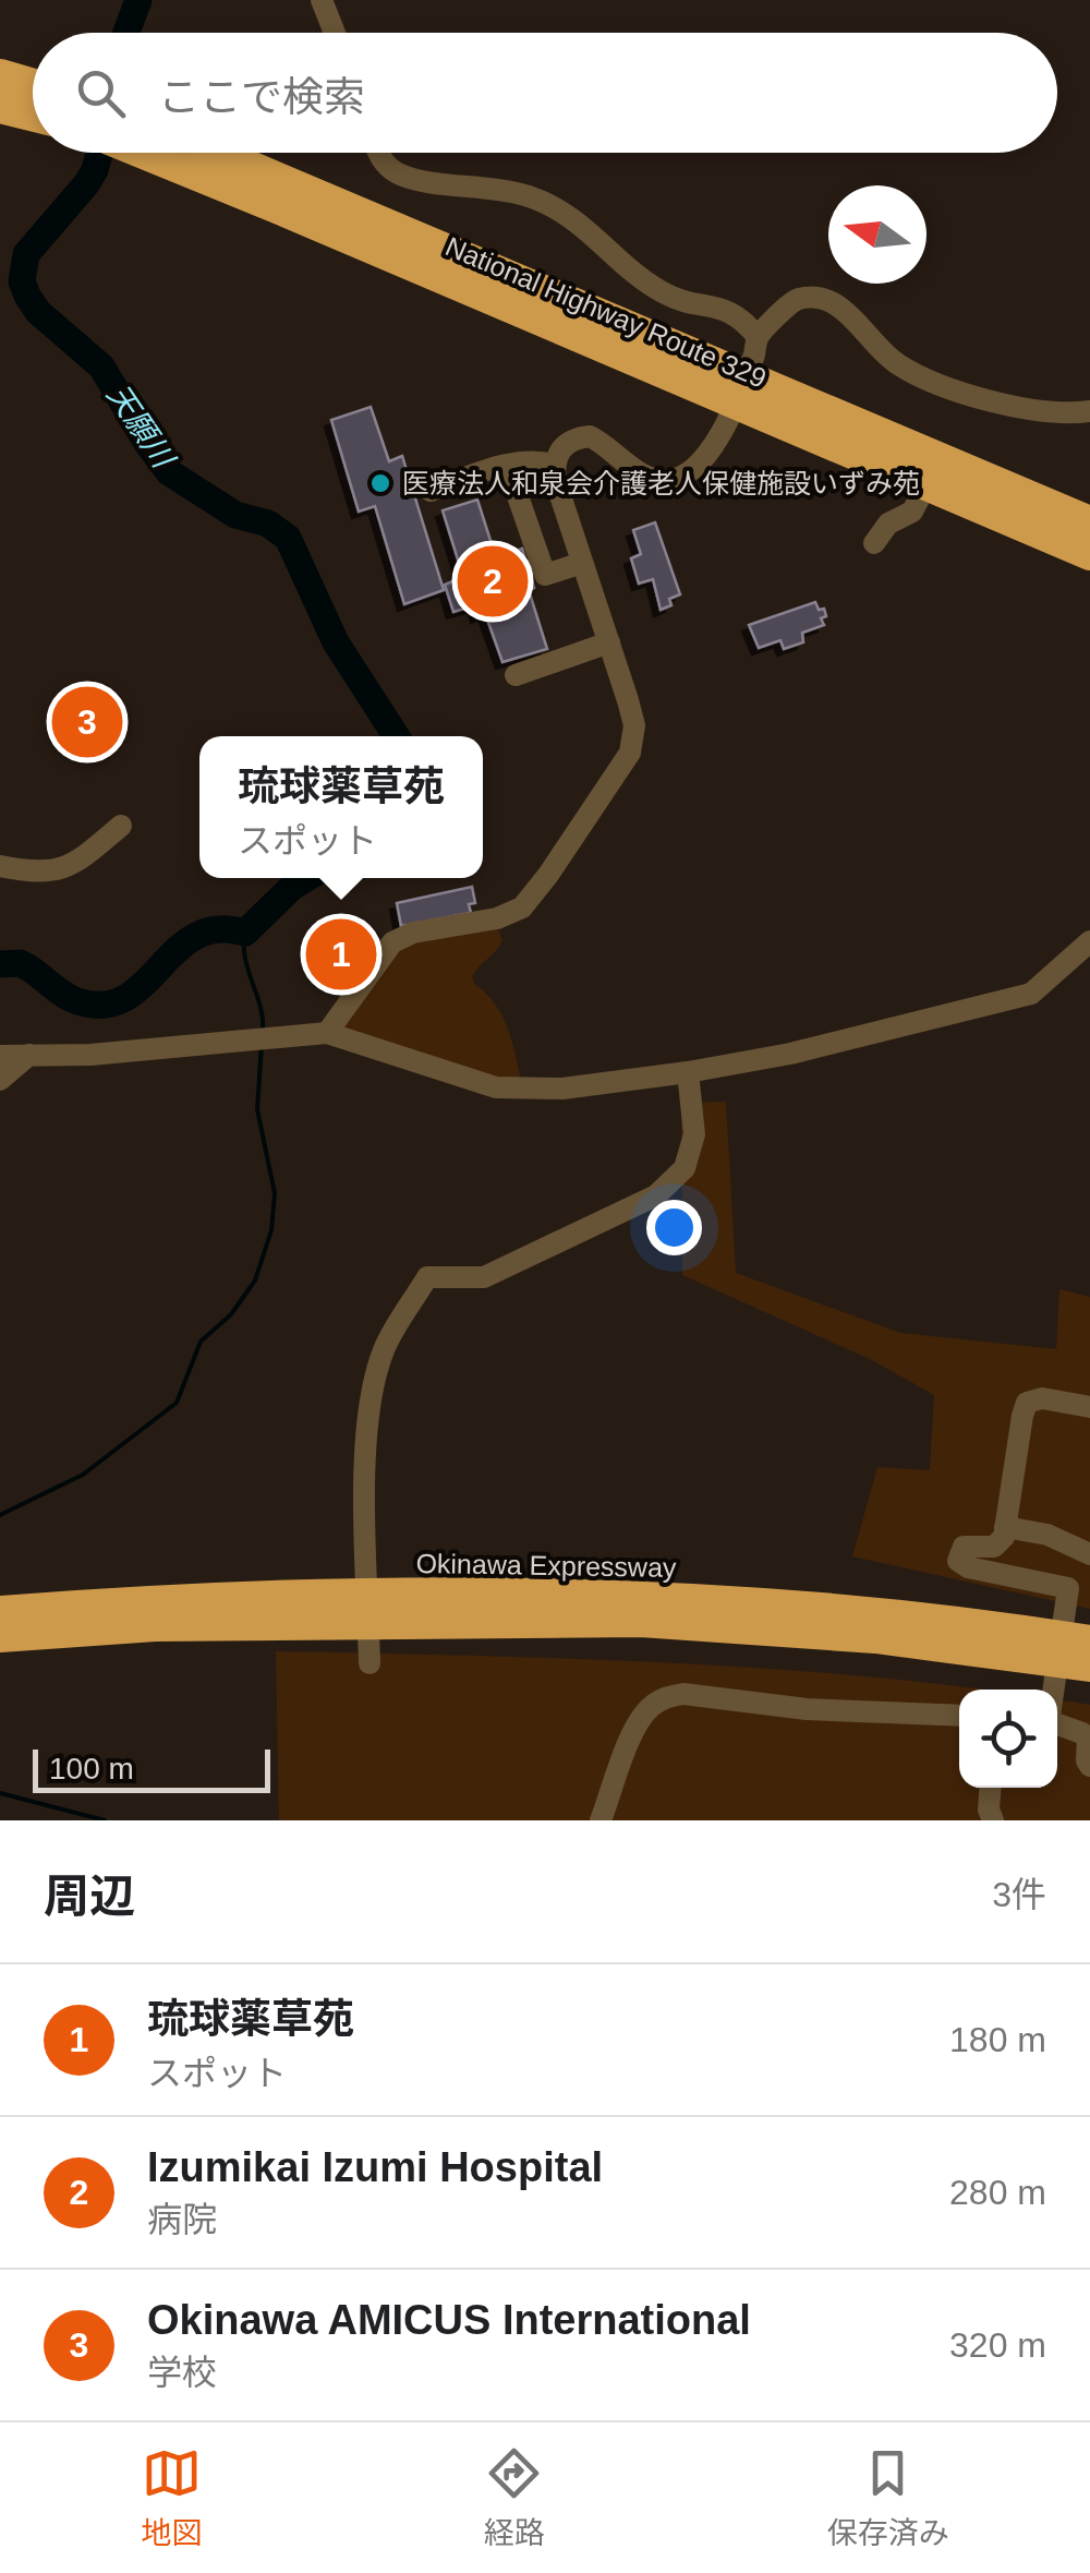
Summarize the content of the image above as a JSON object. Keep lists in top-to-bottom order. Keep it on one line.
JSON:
{"streets":{"highway":["National Highway Route 329","Okinawa Expressway"]},"water":["天願川"],"places":["医療法人和泉会介護老人保健施設いずみ苑"],"scale_bar":"100 m","north":"left","page":{"search":"ここで検索","pins":["2","3","1"],"popup":["琉球薬草苑","スポット"],"scale":"100 m","heading":["周辺","3件"],"list":[{"mark":"1","name":"琉球薬草苑","note":"スポット","value":"180 m"},{"mark":"2","name":"Izumikai Izumi Hospital","note":"病院","value":"280 m"},{"mark":"3","name":"Okinawa AMICUS International","note":"学校","value":"320 m"}],"nav":["地図","経路","保存済み"]}}
